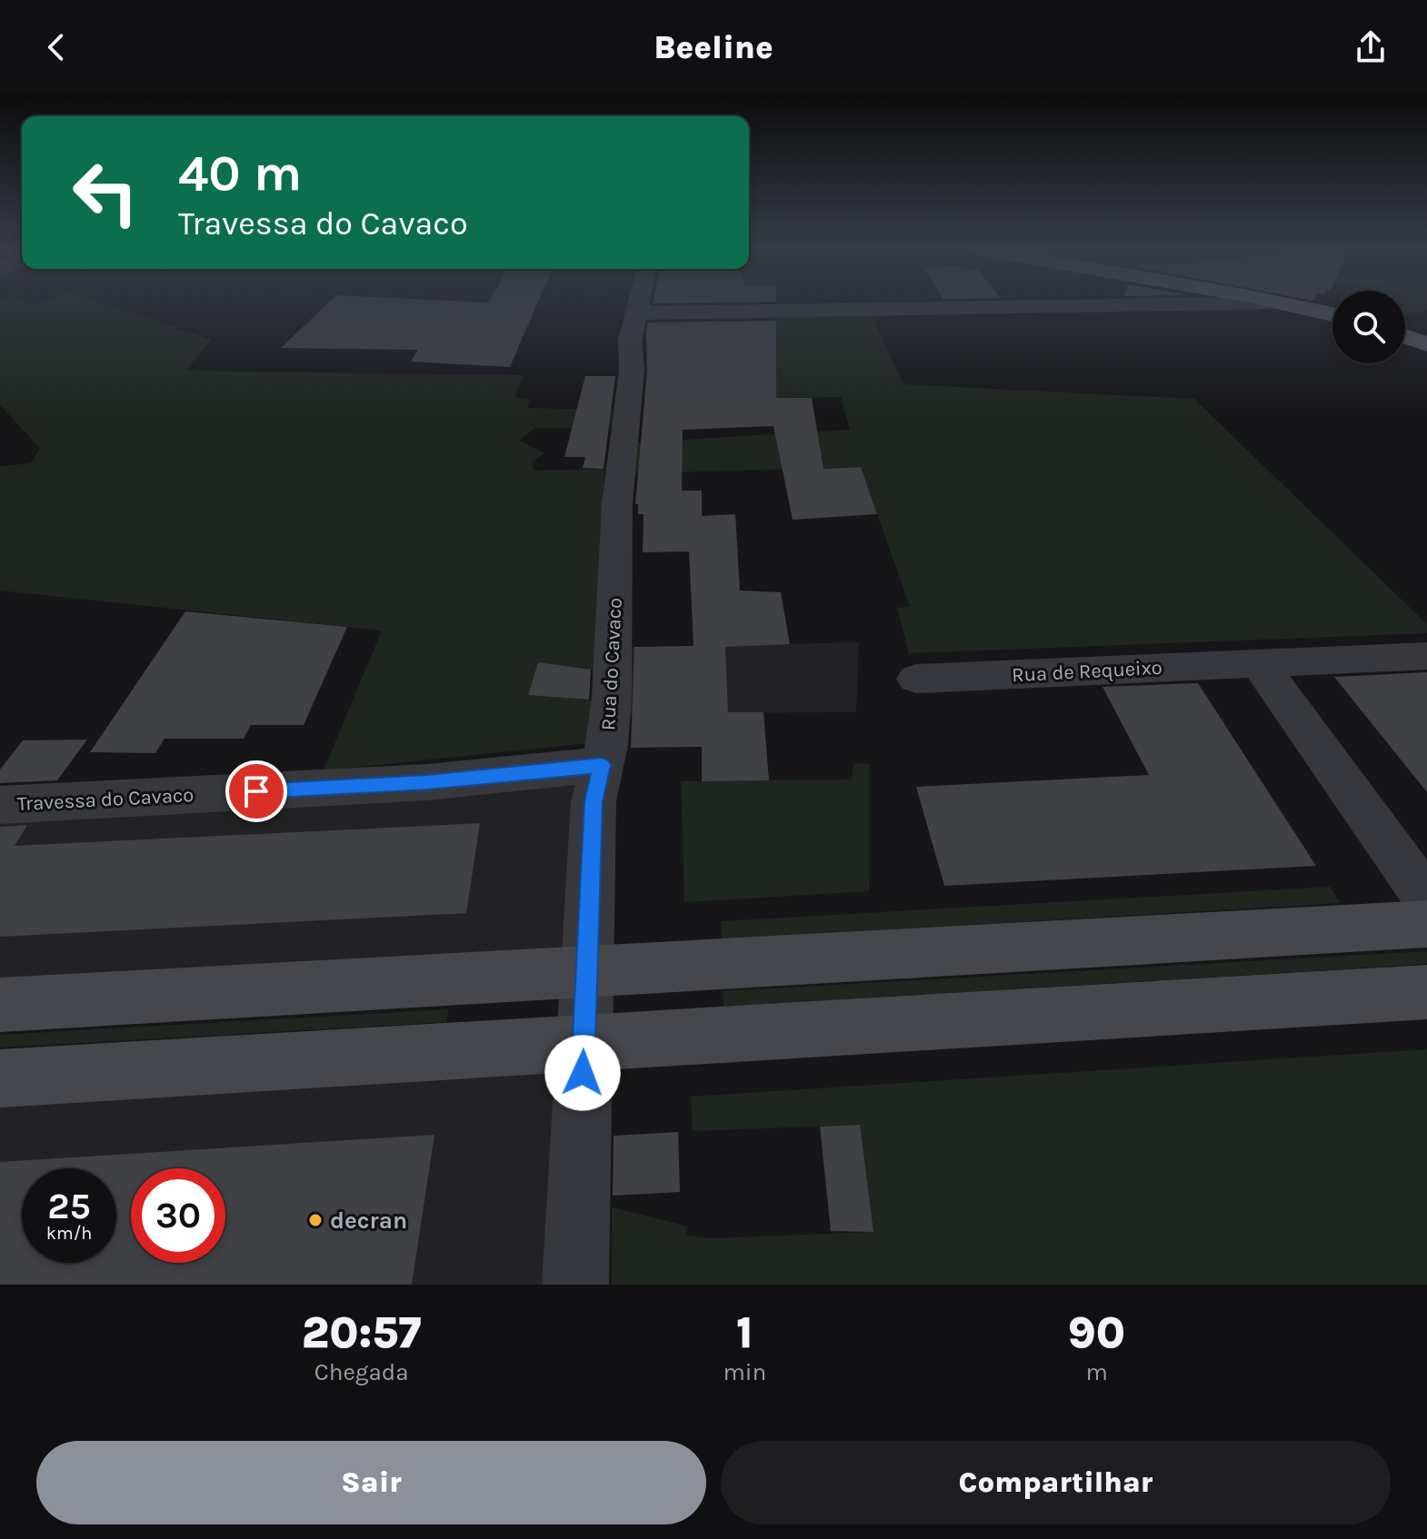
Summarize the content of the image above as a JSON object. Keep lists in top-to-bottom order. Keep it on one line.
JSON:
{"streets":{"street":["Rua do Cavaco","Rua de Requeixo","Travessa do Cavaco"]},"crossings":[["Rua do Cavaco","Travessa do Cavaco"]],"places":["decran"],"page":{"header":"Beeline","turn":["40 m","Travessa do Cavaco"],"speed":"25 km/h","limit":"30","eta":["20:57","Chegada","1","min","90","m"],"buttons":["Sair","Compartilhar"]}}
